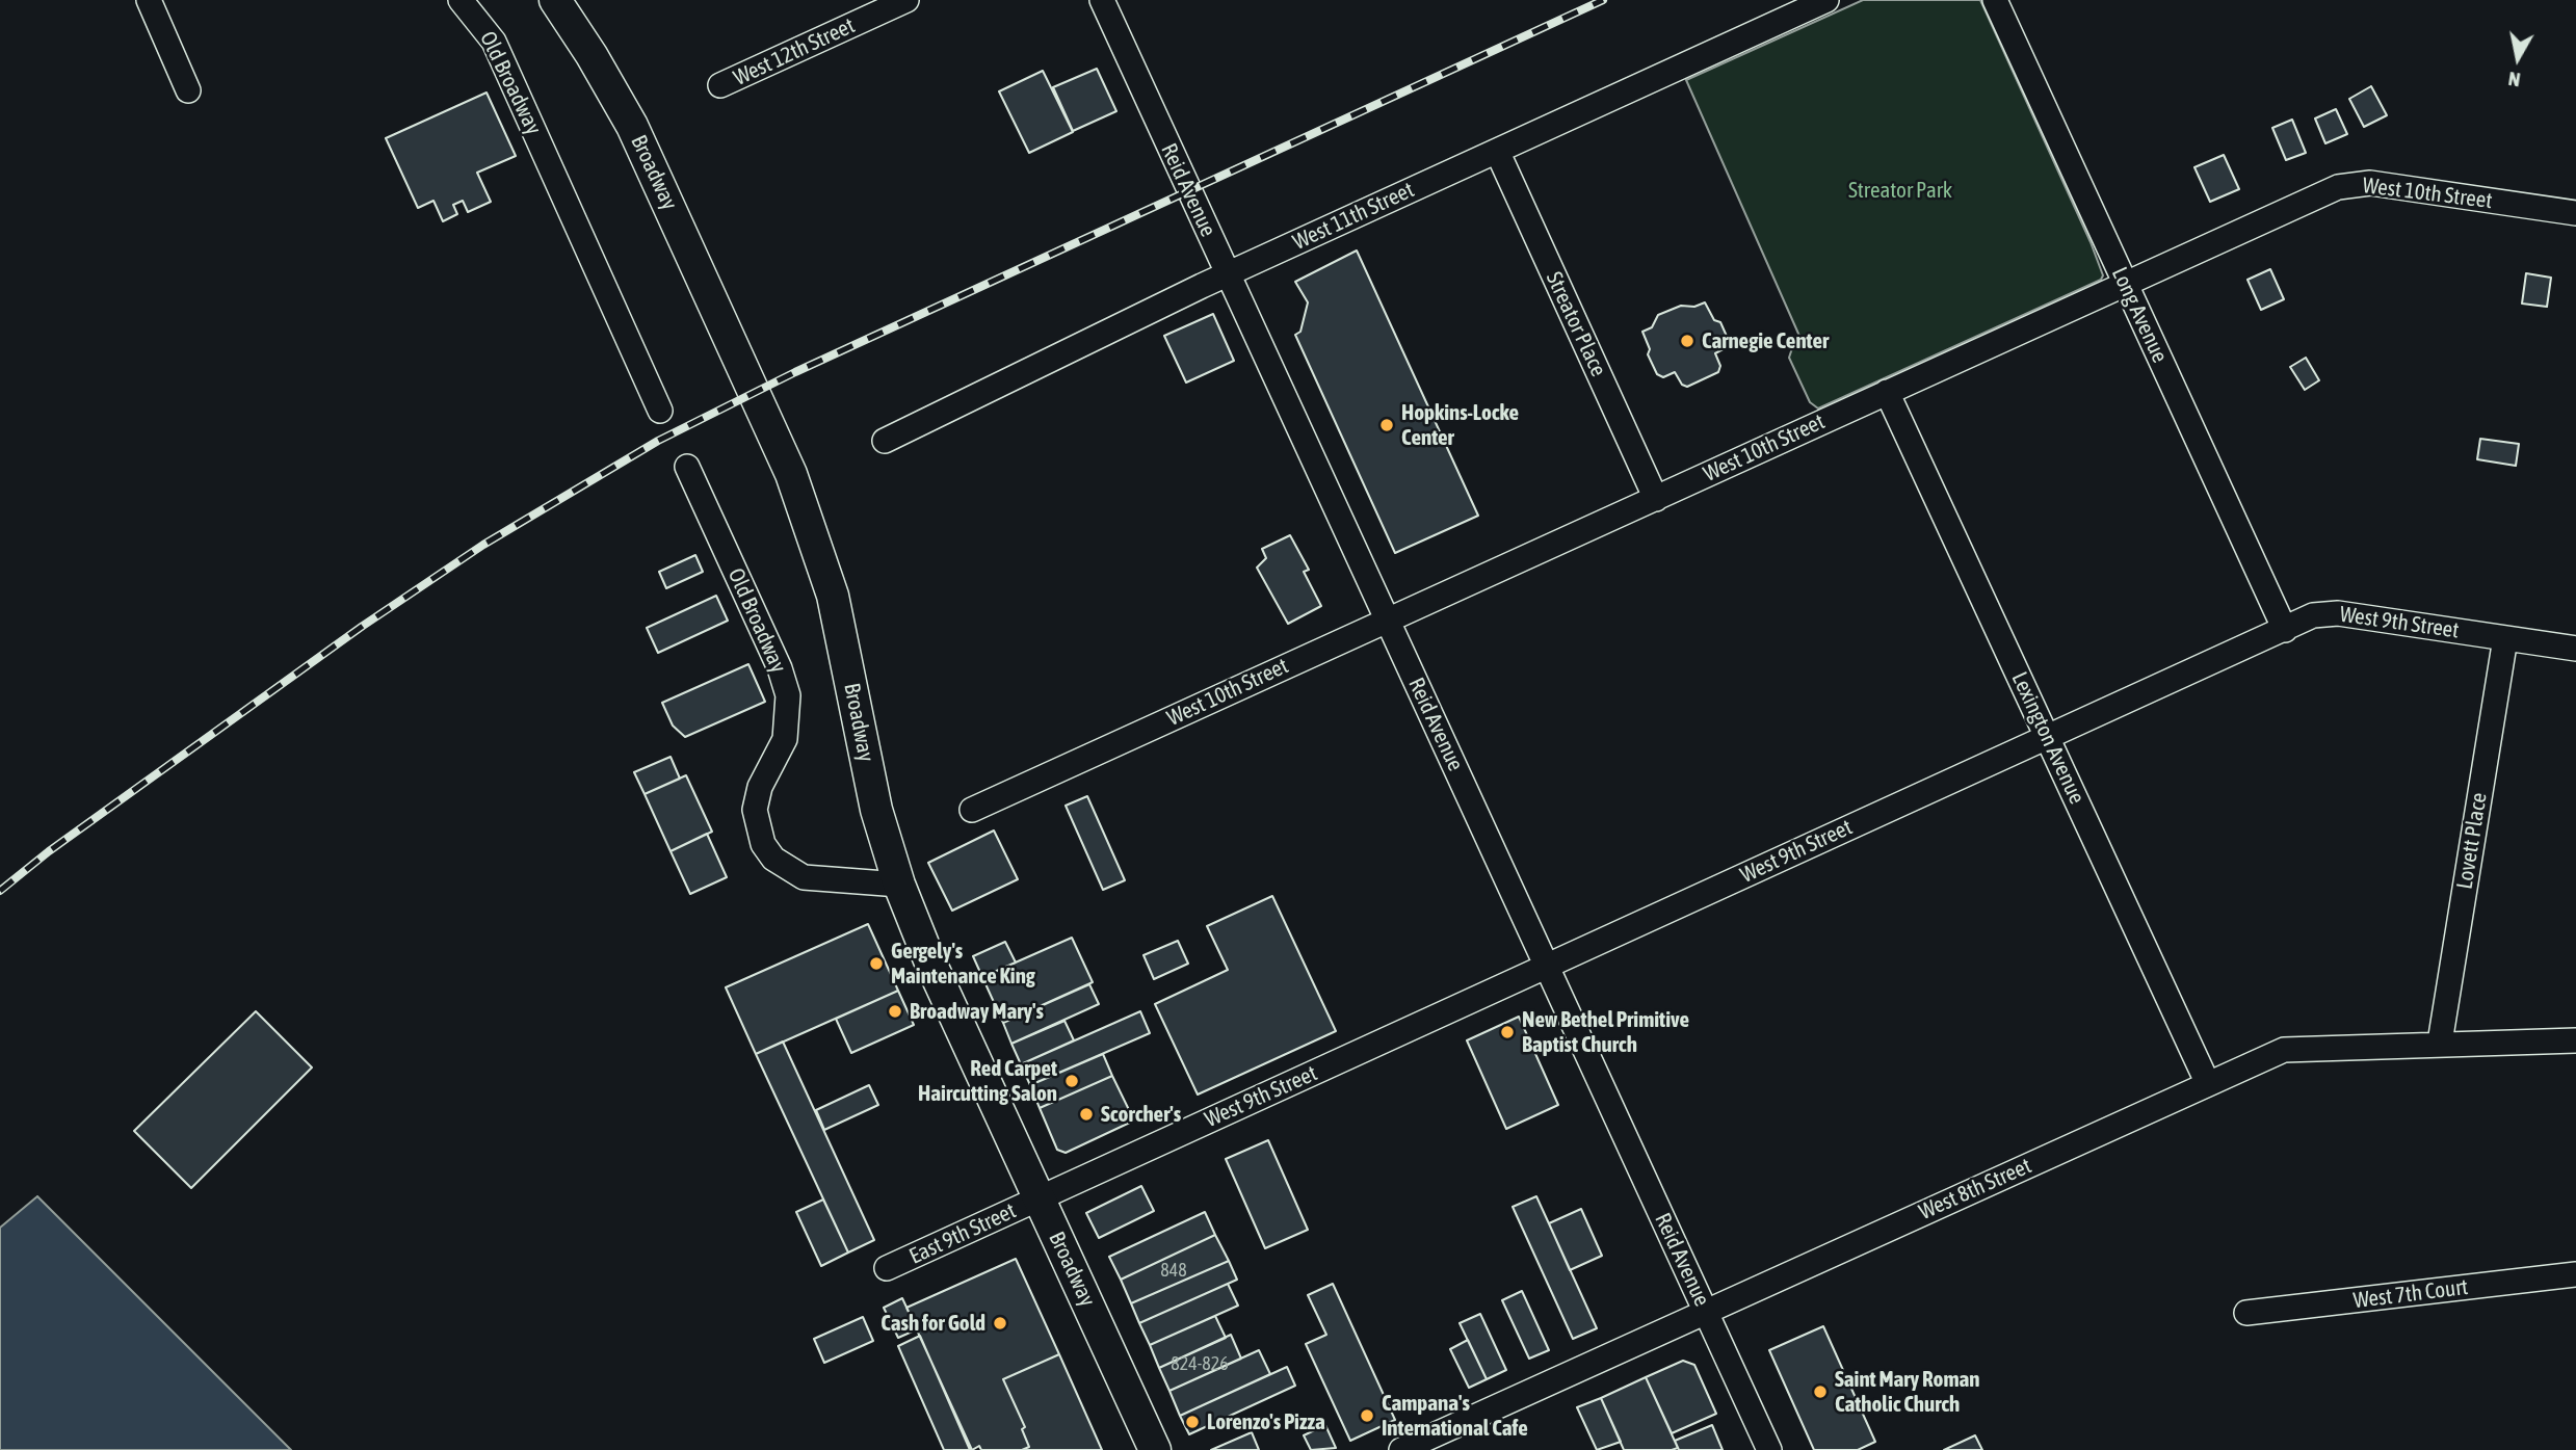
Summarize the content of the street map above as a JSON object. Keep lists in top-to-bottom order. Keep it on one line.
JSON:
{"streets":{"main road":["Broadway"],"street":["West 12th Street","Old Broadway","Reid Avenue","West 10th Street","West 11th Street","Long Avenue","Streator Place","West 9th Street","Lexington Avenue","Lovett Place","West 8th Street","East 9th Street","West 7th Court"]},"crossings":[["Old Broadway","Broadway"],["Broadway","West 9th Street"],["Broadway","East 9th Street"],["Reid Avenue","West 10th Street"],["Reid Avenue","West 11th Street"],["Reid Avenue","West 9th Street"],["Reid Avenue","West 8th Street"],["West 10th Street","Long Avenue"],["West 10th Street","Streator Place"],["West 10th Street","Lexington Avenue"],["West 11th Street","Streator Place"],["Long Avenue","West 9th Street"],["West 9th Street","Lexington Avenue"],["West 9th Street","Lovett Place"],["West 9th Street","East 9th Street"],["Lexington Avenue","West 8th Street"],["Lovett Place","West 8th Street"]],"parks":["Streator Park"],"places":["Carnegie Center","Hopkins-Locke Center","Gergely's Maintenance King","Broadway Mary's","New Bethel Primitive Baptist Church","Red Carpet Haircutting Salon","Scorcher's","Cash for Gold","Saint Mary Roman Catholic Church","Campana's International Cafe","Lorenzo's Pizza"],"house_numbers":["848","824-826"],"north":"bottom"}
